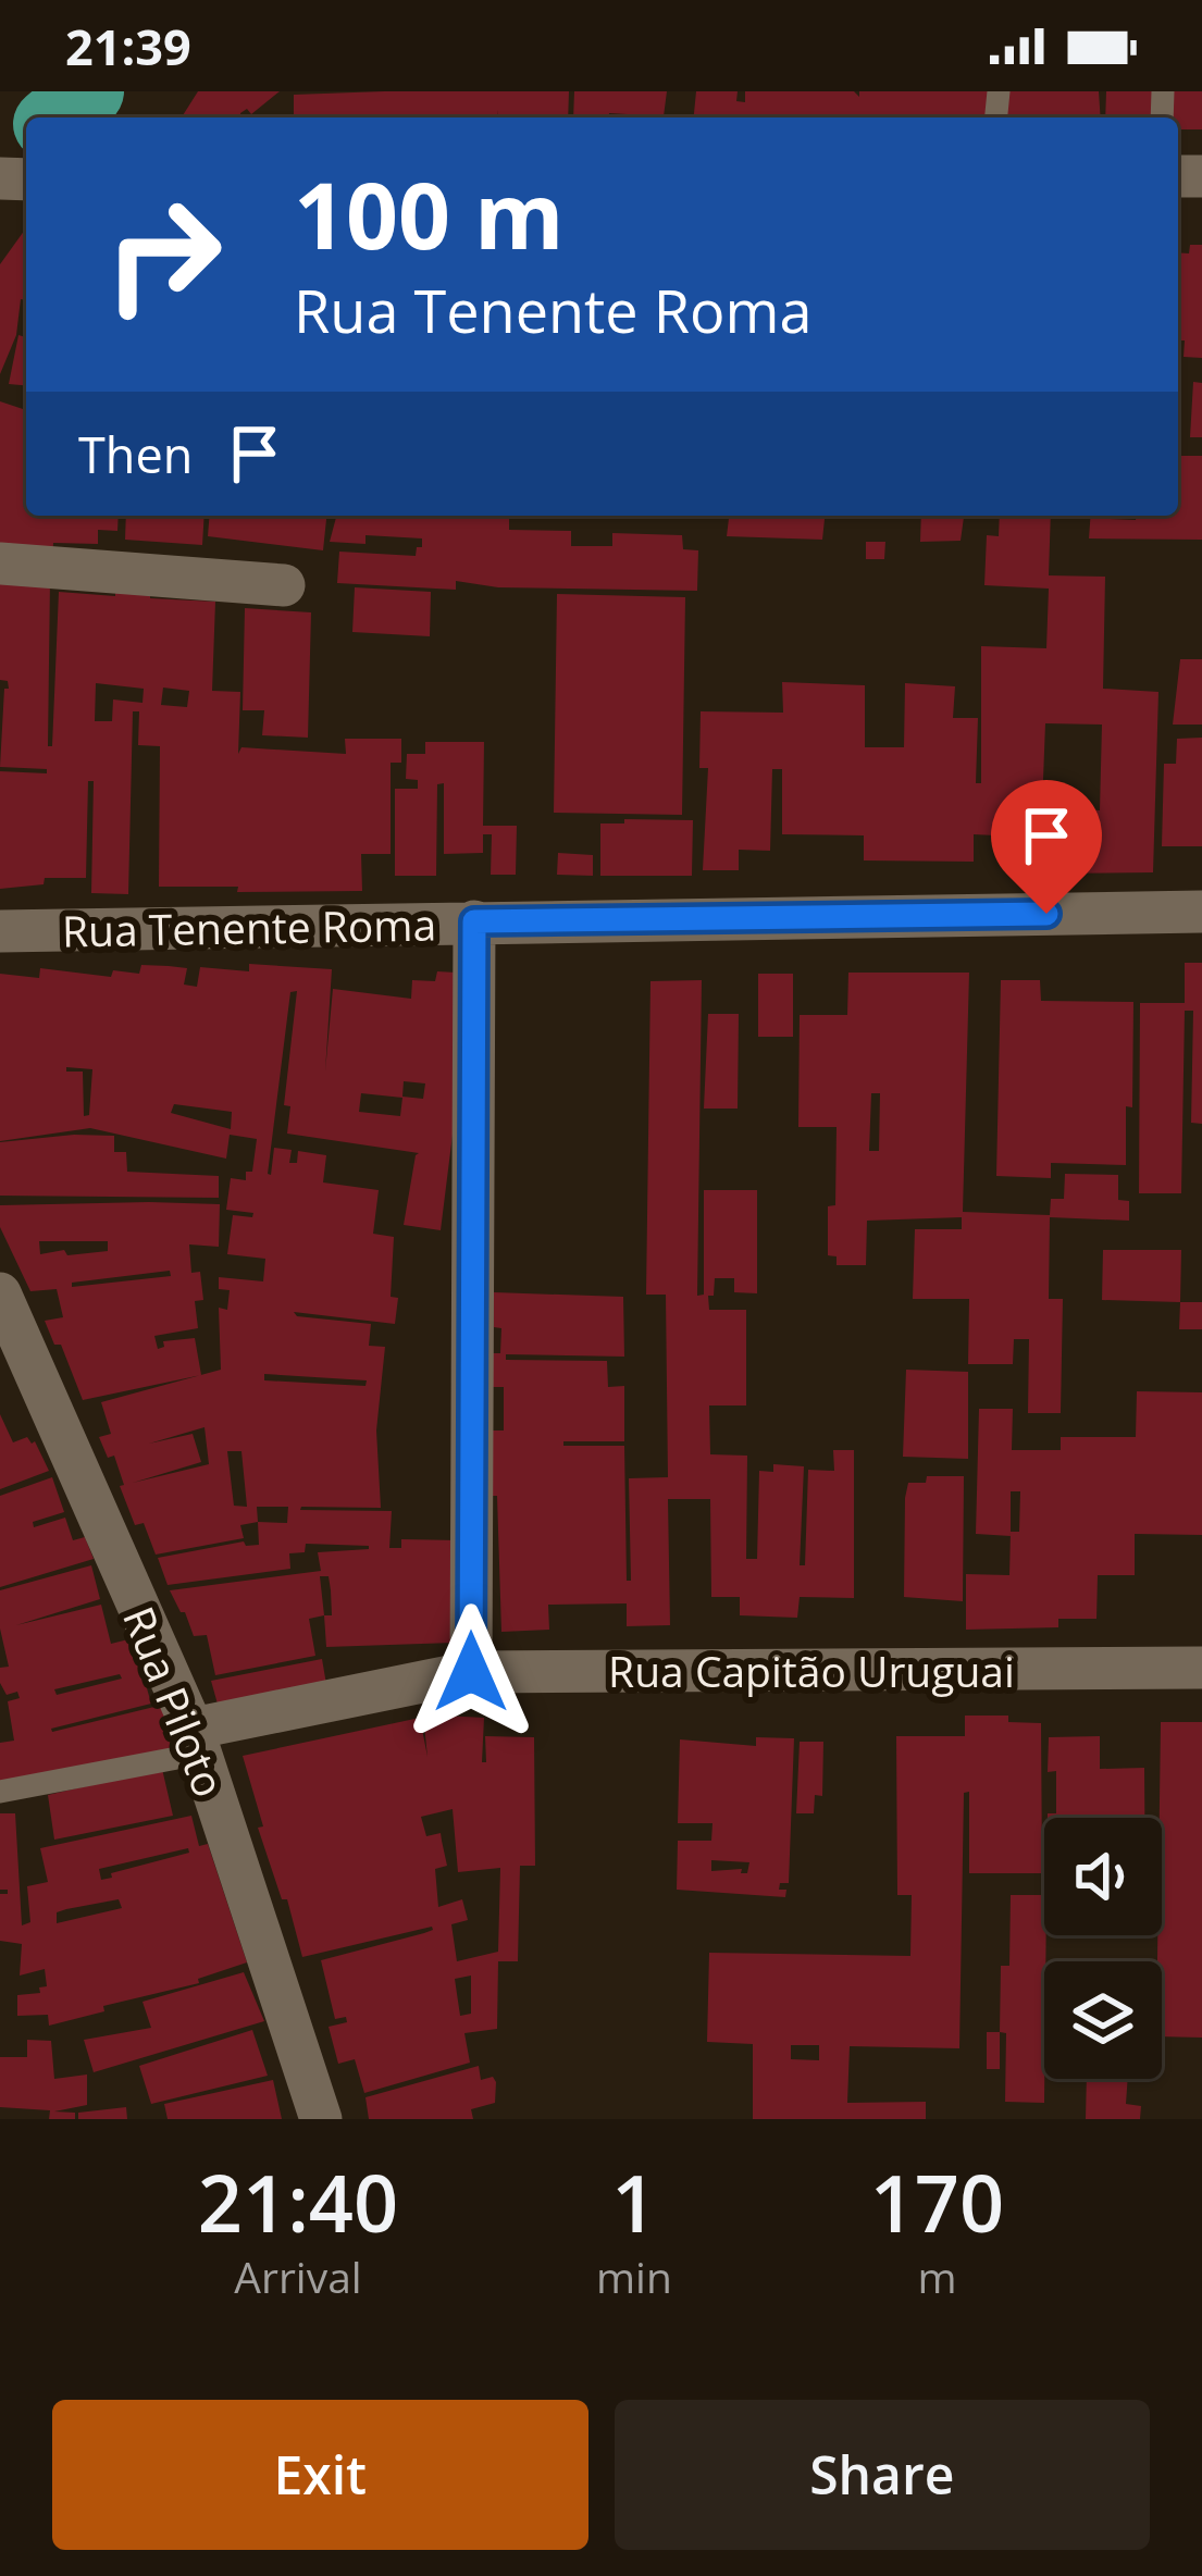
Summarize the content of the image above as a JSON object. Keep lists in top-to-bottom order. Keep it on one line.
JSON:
{"streets":{"street":["Rua Tenente Roma","Rua Capitão Uruguai","Rua Piloto"]},"crossings":[["Rua Capitão Uruguai","Rua Piloto"]],"page":{"status":"21:39","turn":["100 m","Rua Tenente Roma"],"then":"Then","eta":["21:40","Arrival","1","min","170","m"],"buttons":["Exit","Share"]}}
